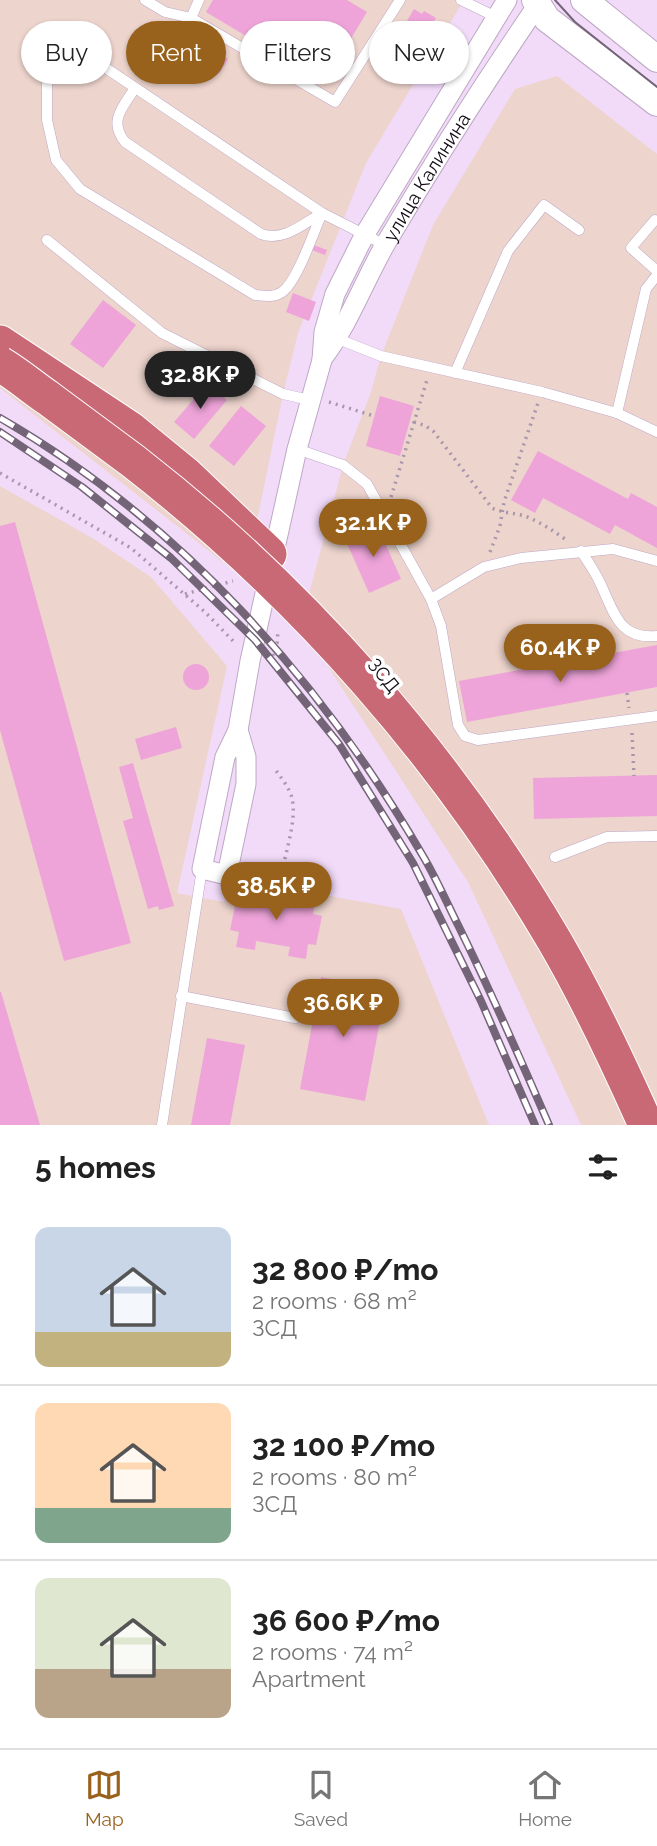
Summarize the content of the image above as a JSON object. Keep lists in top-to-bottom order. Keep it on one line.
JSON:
{"streets":{"highway":["ЗСД"],"street":["улица Калинина"]},"page":{"chip":["Buy","Rent","Filters","New"],"price":["32.8K ₽","32.1K ₽","60.4K ₽","38.5K ₽","36.6K ₽"],"heading":"5 homes","list":[{"name":"32 800 ₽/mo","note":"2 rooms · 68 m² · ЗСД"},{"name":"32 100 ₽/mo","note":"2 rooms · 80 m² · ЗСД"},{"name":"36 600 ₽/mo","note":"2 rooms · 74 m² · Apartment"}],"tabs":["Map","Saved","Home"]}}
